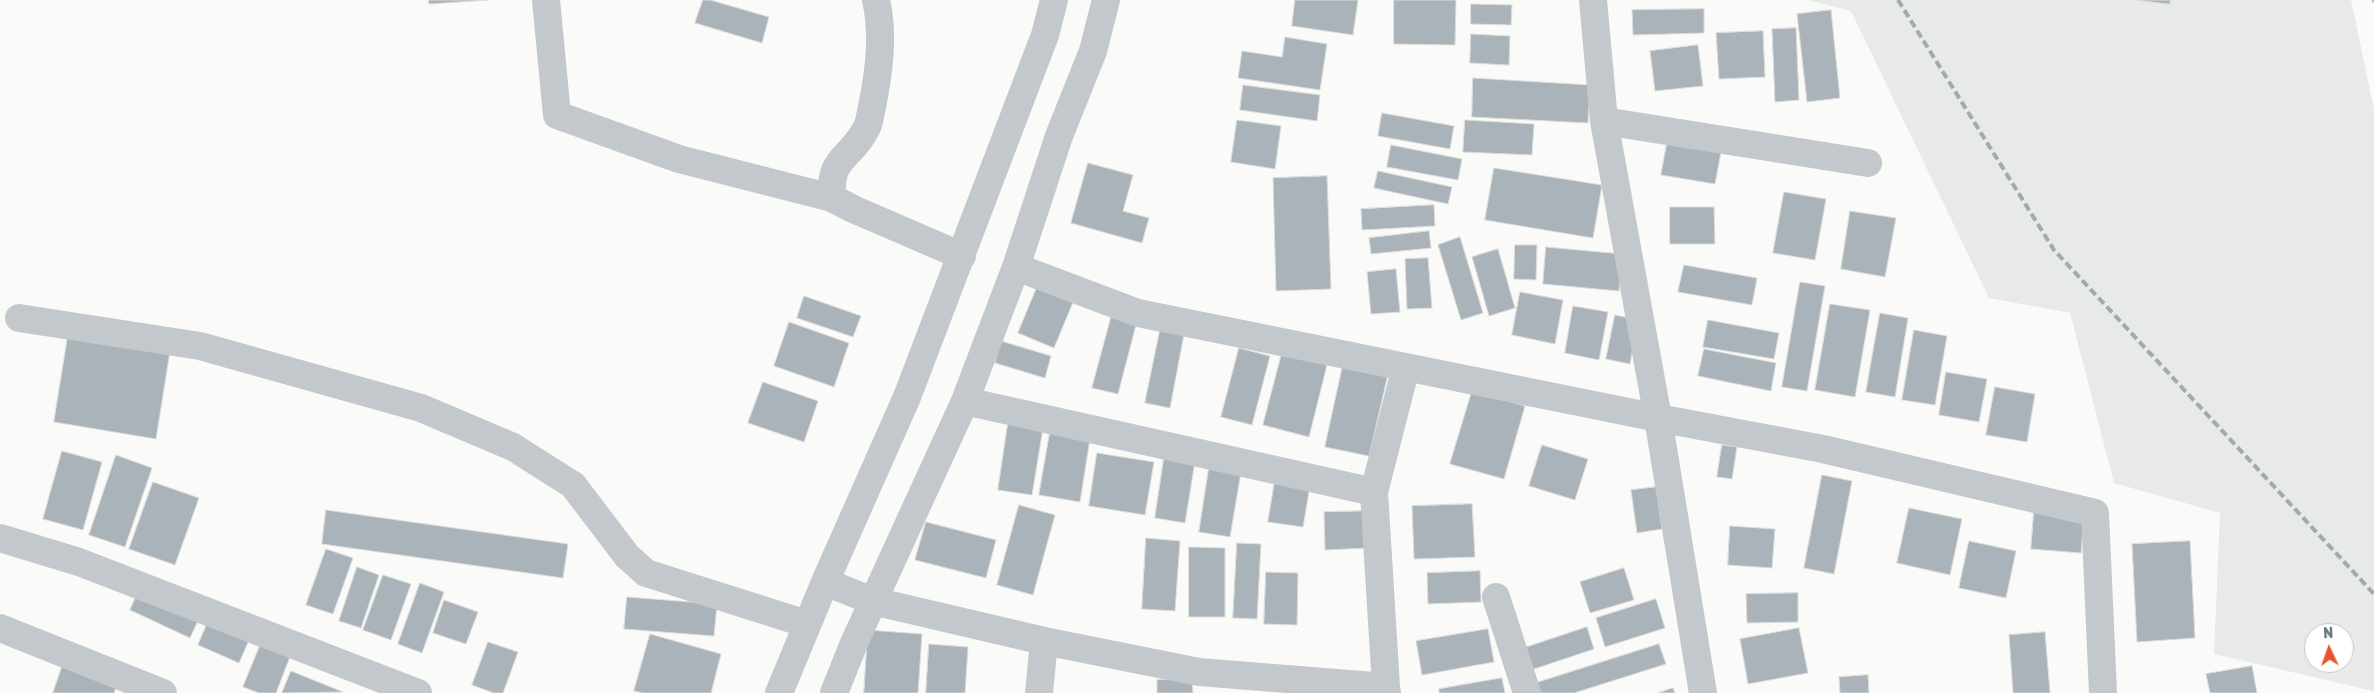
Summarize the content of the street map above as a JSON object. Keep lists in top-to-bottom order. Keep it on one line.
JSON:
{"north":"top"}
